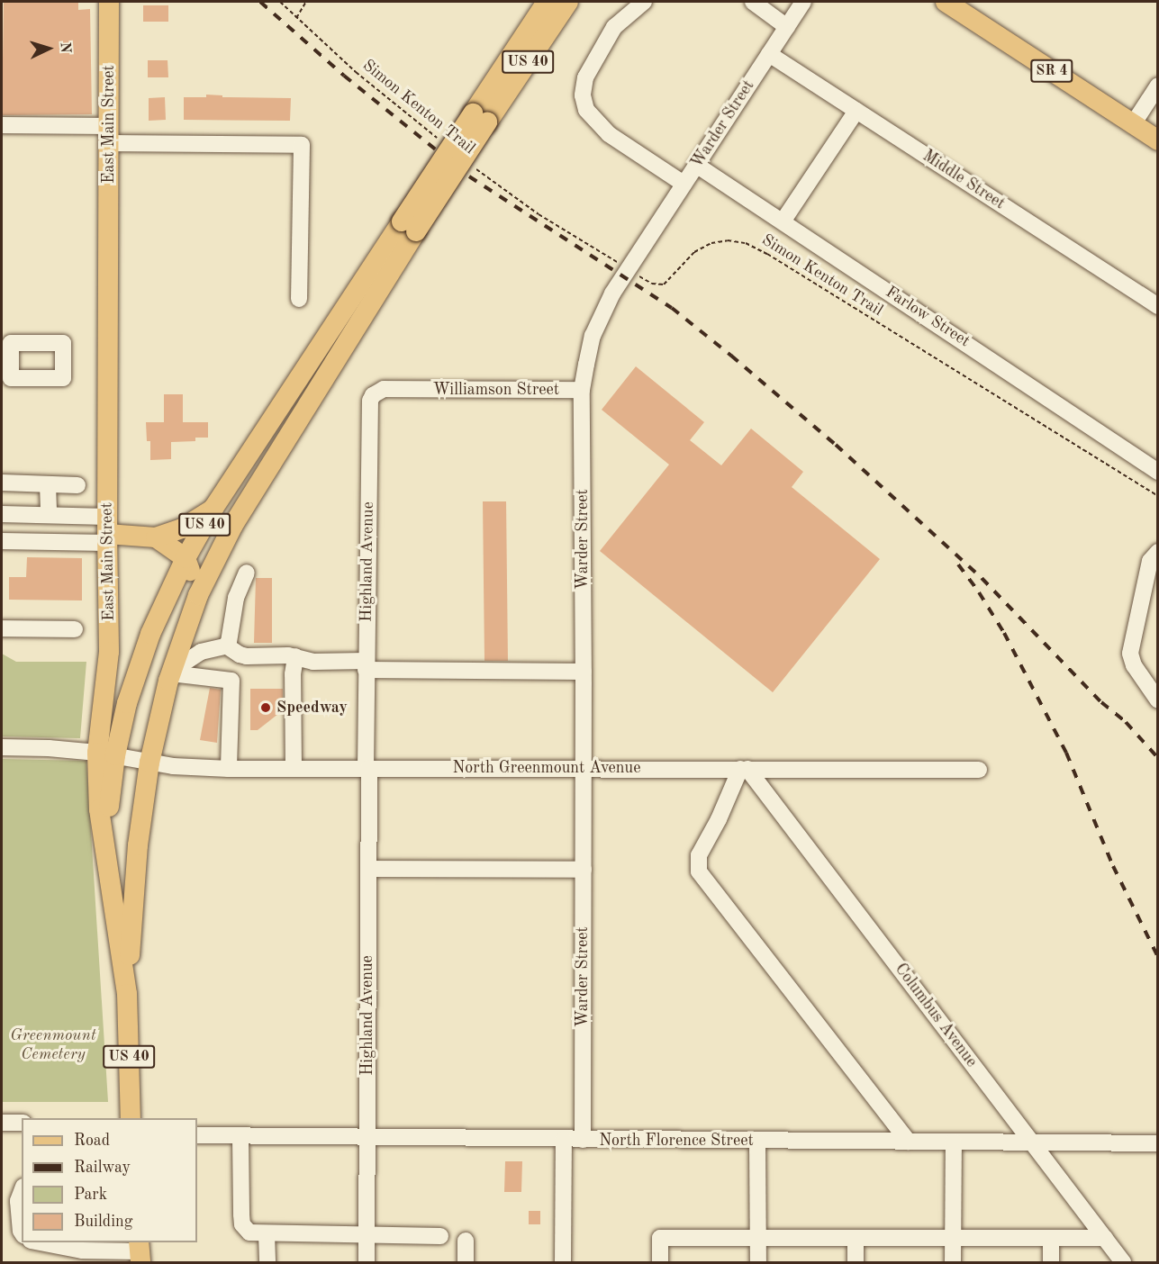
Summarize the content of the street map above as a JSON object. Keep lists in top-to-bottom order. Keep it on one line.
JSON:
{"streets":{"main road":["US 40","SR 4","East Main Street"],"street":["Warder Street","Middle Street","Farlow Street","Williamson Street","Highland Avenue","North Greenmount Avenue","Columbus Avenue","North Florence Street"],"path":["Simon Kenton Trail"]},"crossings":[["US 40","East Main Street"],["US 40","North Greenmount Avenue"],["Simon Kenton Trail","Warder Street"],["East Main Street","North Greenmount Avenue"],["Warder Street","Middle Street"],["Warder Street","Farlow Street"],["Warder Street","Williamson Street"],["Warder Street","North Greenmount Avenue"],["Warder Street","North Florence Street"],["Williamson Street","Highland Avenue"],["Highland Avenue","North Greenmount Avenue"],["Highland Avenue","North Florence Street"],["North Greenmount Avenue","Columbus Avenue"],["Columbus Avenue","North Florence Street"]],"parks":["Greenmount Cemetery"],"places":["Speedway"],"legend":["Road","Railway","Park","Building"],"north":"right"}
